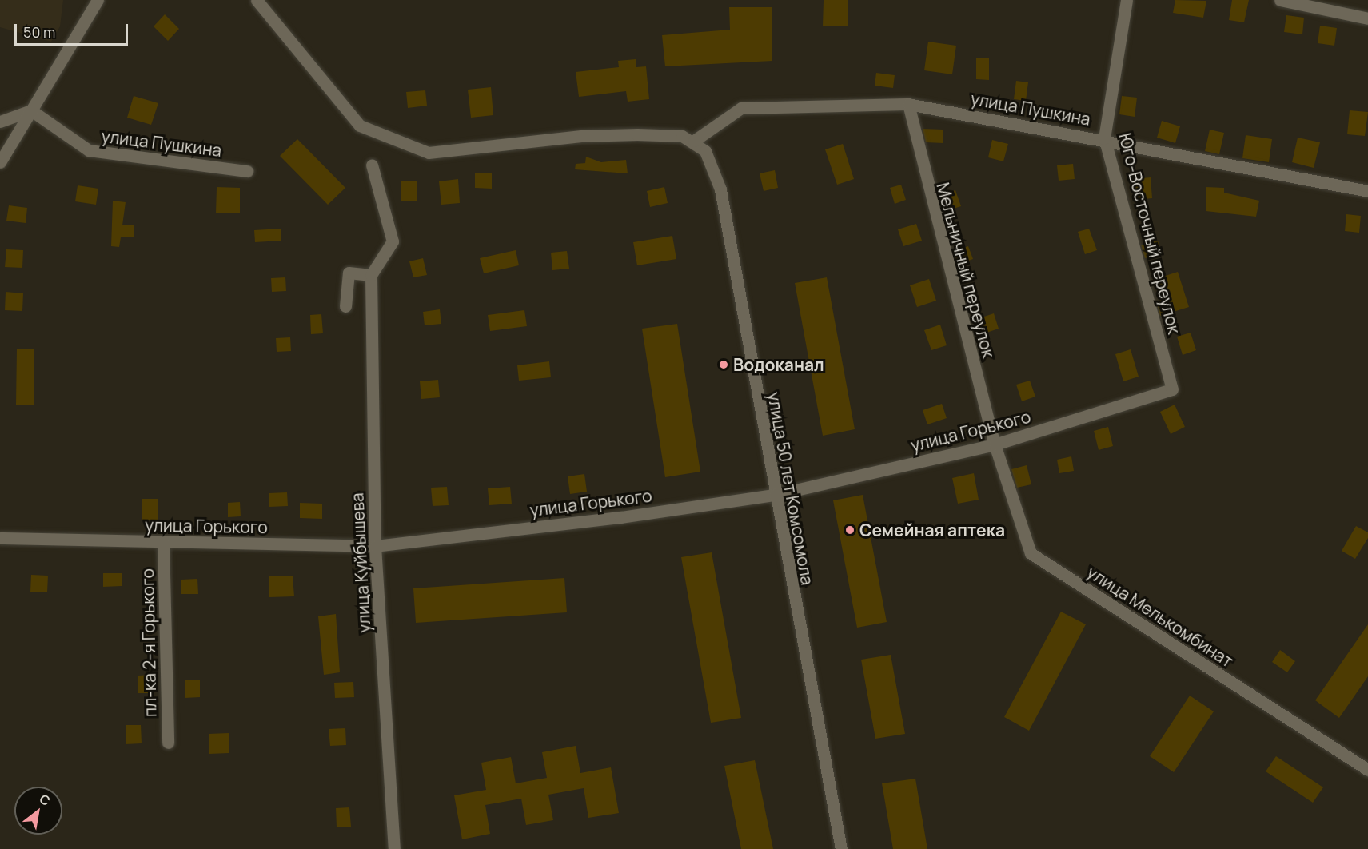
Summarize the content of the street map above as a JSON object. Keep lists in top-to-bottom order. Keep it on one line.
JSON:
{"streets":{"street":["улица Пушкина","Юго-Восточный переулок","Мельничный переулок","улица Горького","улица 50 лет Комсомола","улица Куйбышева","улица Мелькомбинат","пл-ка 2-я Горького"]},"crossings":[["улица Пушкина","Юго-Восточный переулок"],["улица Пушкина","Мельничный переулок"],["улица Пушкина","улица 50 лет Комсомола"],["Юго-Восточный переулок","улица Горького"],["Мельничный переулок","улица Горького"],["Мельничный переулок","улица Мелькомбинат"],["улица Горького","улица 50 лет Комсомола"],["улица Горького","улица Куйбышева"],["улица Горького","улица Мелькомбинат"],["улица Горького","пл-ка 2-я Горького"]],"places":["Водоканал","Семейная аптека"],"scale_bar":"50 m","north":"top right"}
